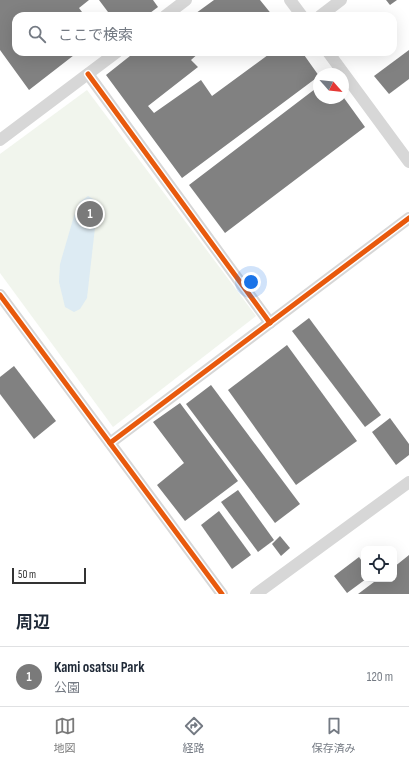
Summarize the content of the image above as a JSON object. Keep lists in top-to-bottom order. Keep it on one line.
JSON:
{"scale_bar":"50 m","north":"bottom right","page":{"search":"ここで検索","pins":"1","scale":"50 m","heading":"周辺","list":[{"mark":"1","name":"Kami osatsu Park","note":"公園","value":"120 m"}],"nav":["地図","経路","保存済み"]}}
